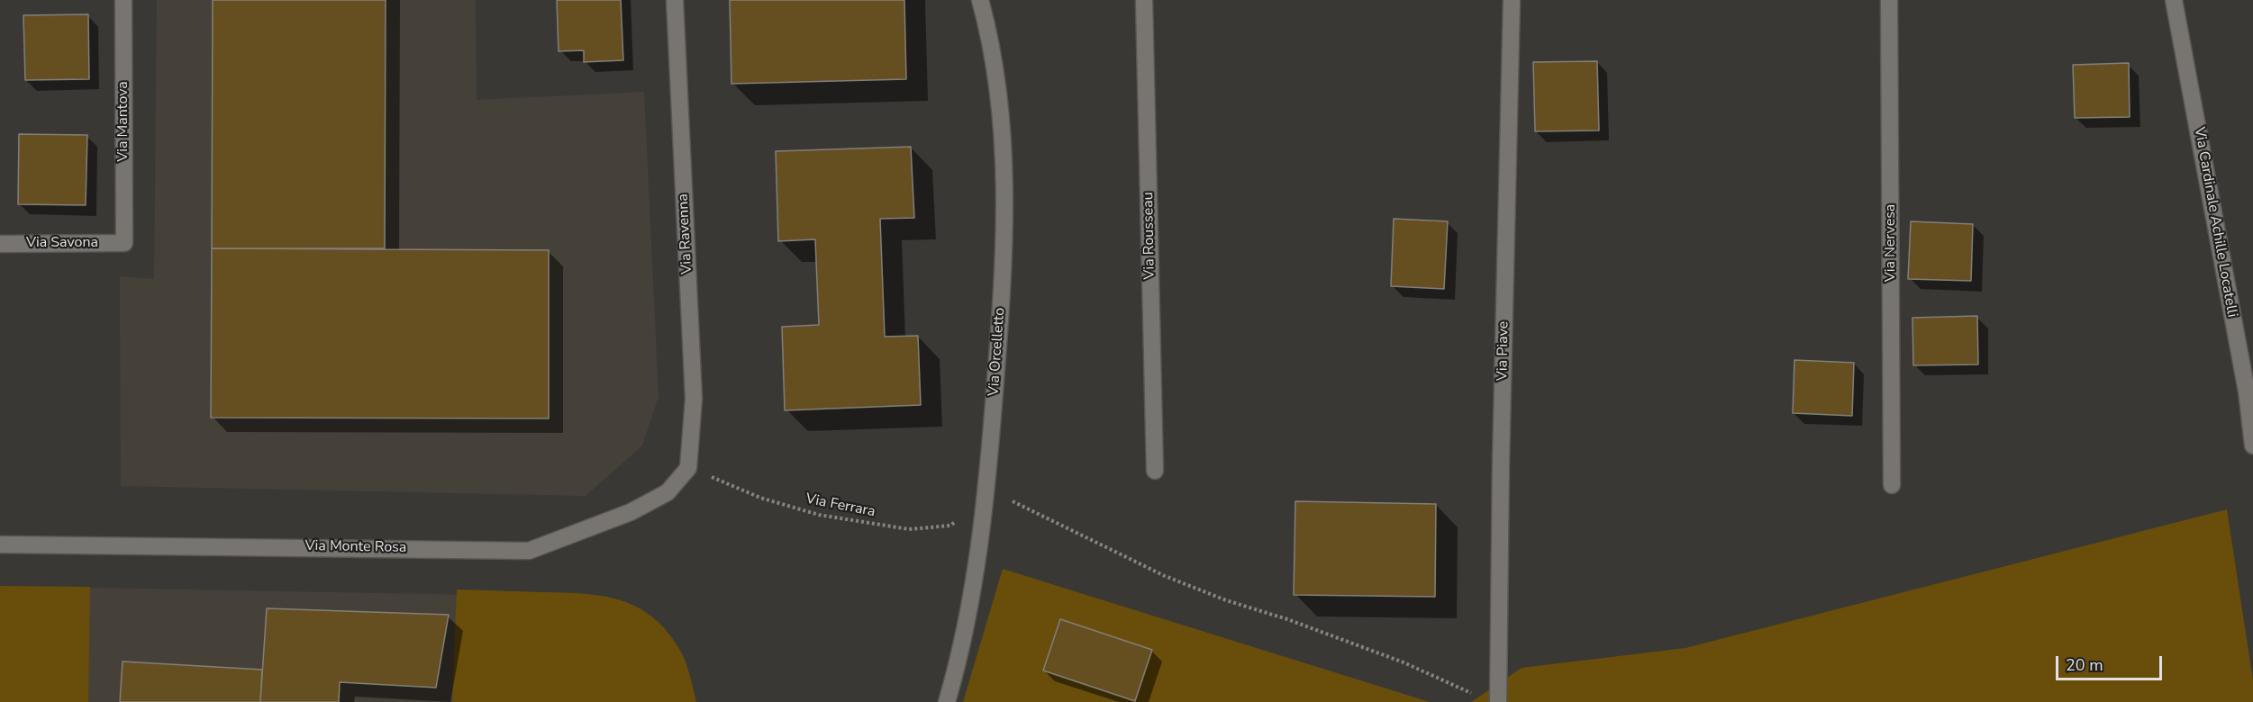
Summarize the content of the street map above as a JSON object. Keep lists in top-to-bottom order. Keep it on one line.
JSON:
{"streets":{"street":["Via Mantova","Via Cardinale Achille Locatelli","Via Ravenna","Via Rousseau","Via Savona","Via Nervesa","Via Piave","Via Orcelletto","Via Monte Rosa"],"path":["Via Ferrara"]},"crossings":[["Via Mantova","Via Savona"],["Via Ravenna","Via Ferrara"],["Via Ravenna","Via Monte Rosa"],["Via Orcelletto","Via Ferrara"],["Via Ferrara","Via Monte Rosa"]],"scale_bar":"20 m"}
